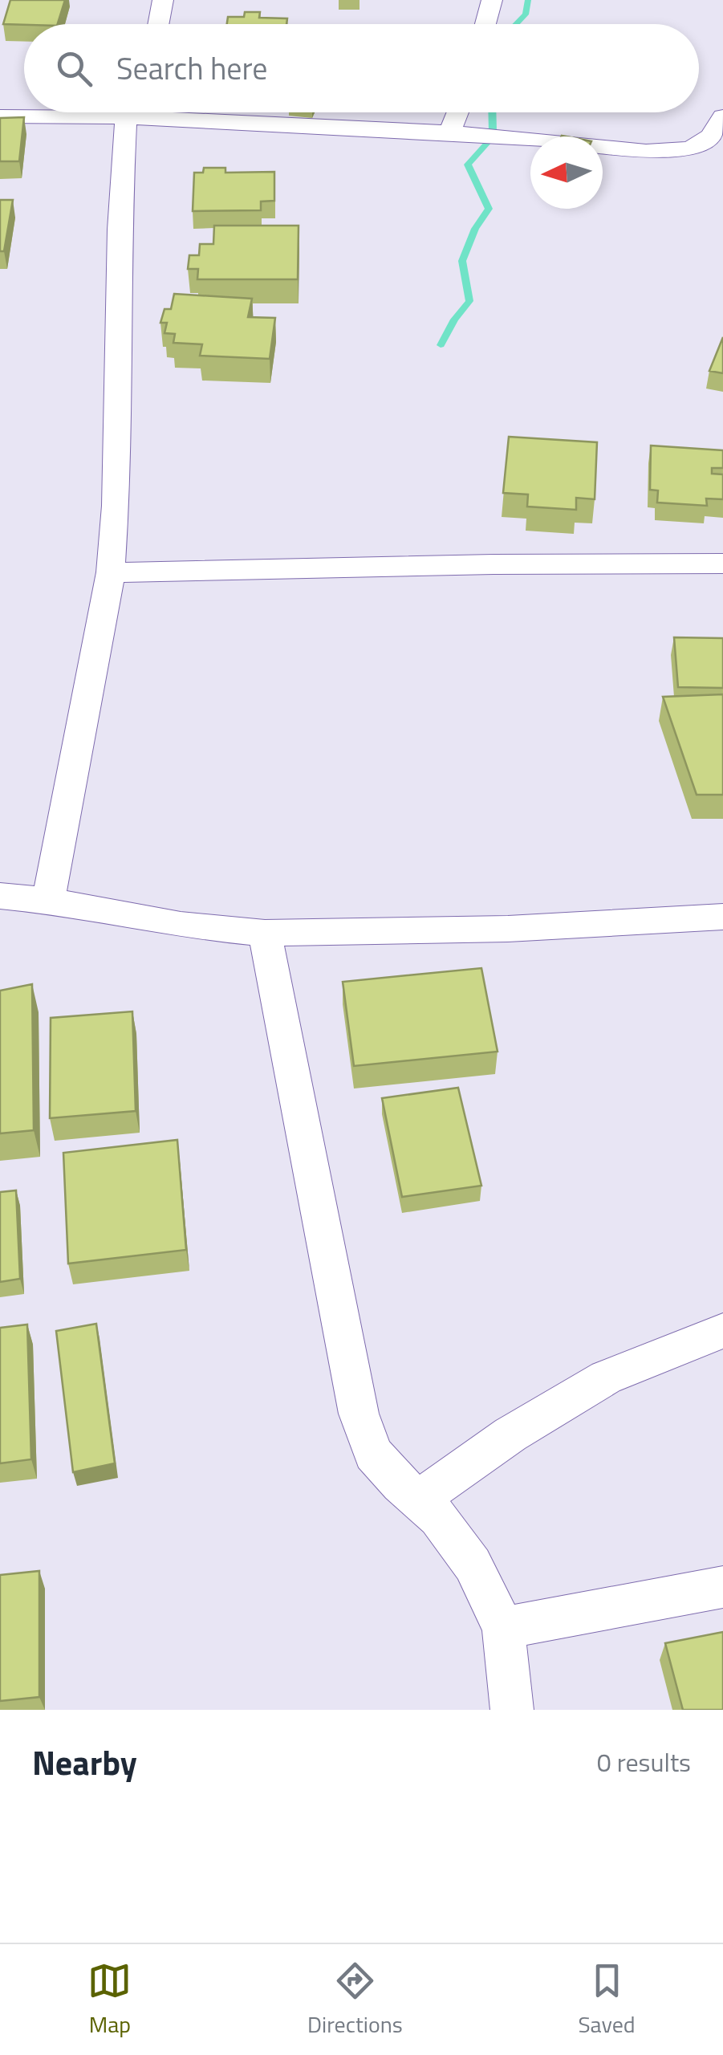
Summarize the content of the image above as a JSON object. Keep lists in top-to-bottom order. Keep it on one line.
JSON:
{"north":"left","page":{"search":"Search here","heading":["Nearby","0 results"],"nav":["Map","Directions","Saved"]}}
